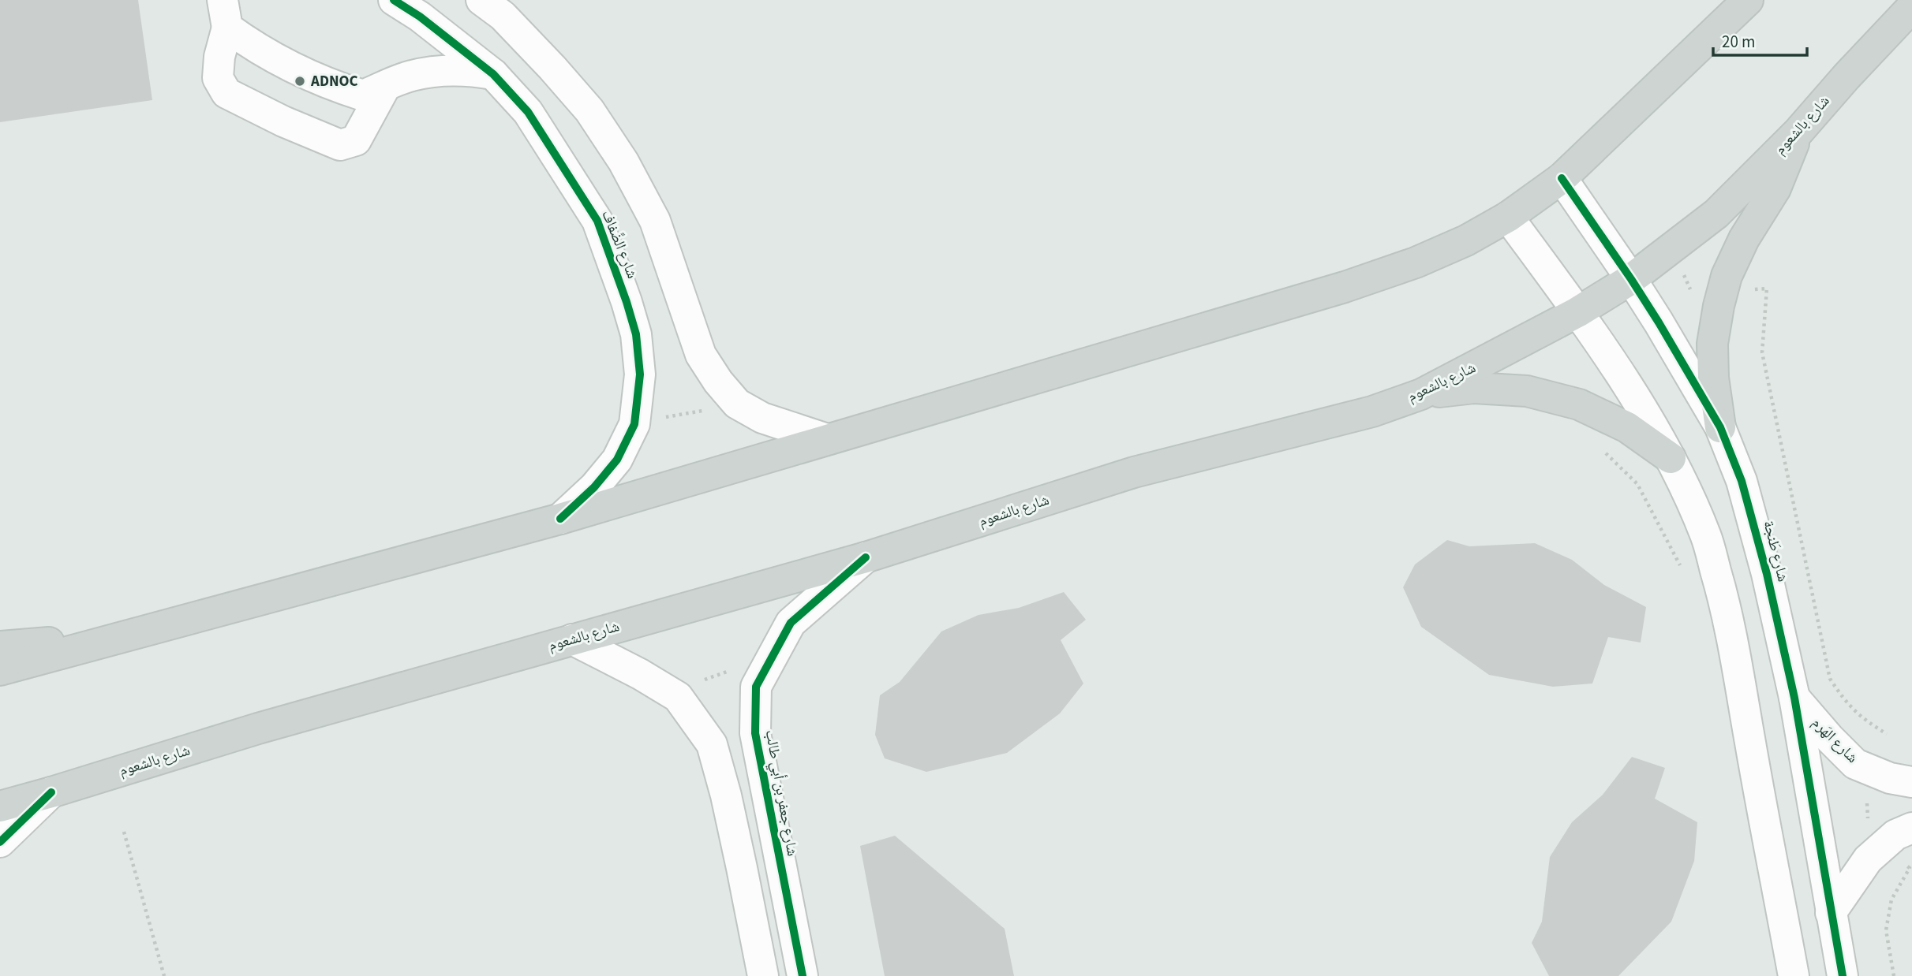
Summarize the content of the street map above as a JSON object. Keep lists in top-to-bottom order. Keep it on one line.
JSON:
{"streets":{"main road":["شارع بالشعوم"],"street":["شارع الضِّفاف","شارع طَنجة","شارع الهَرم","شارع جعفر بن أبي طالب"]},"crossings":[["شارع بالشعوم","شارع طَنجة"],["شارع بالشعوم","شارع جعفر بن أبي طالب"],["شارع طَنجة","شارع الهَرم"]],"places":["ADNOC"],"scale_bar":"20 m"}
